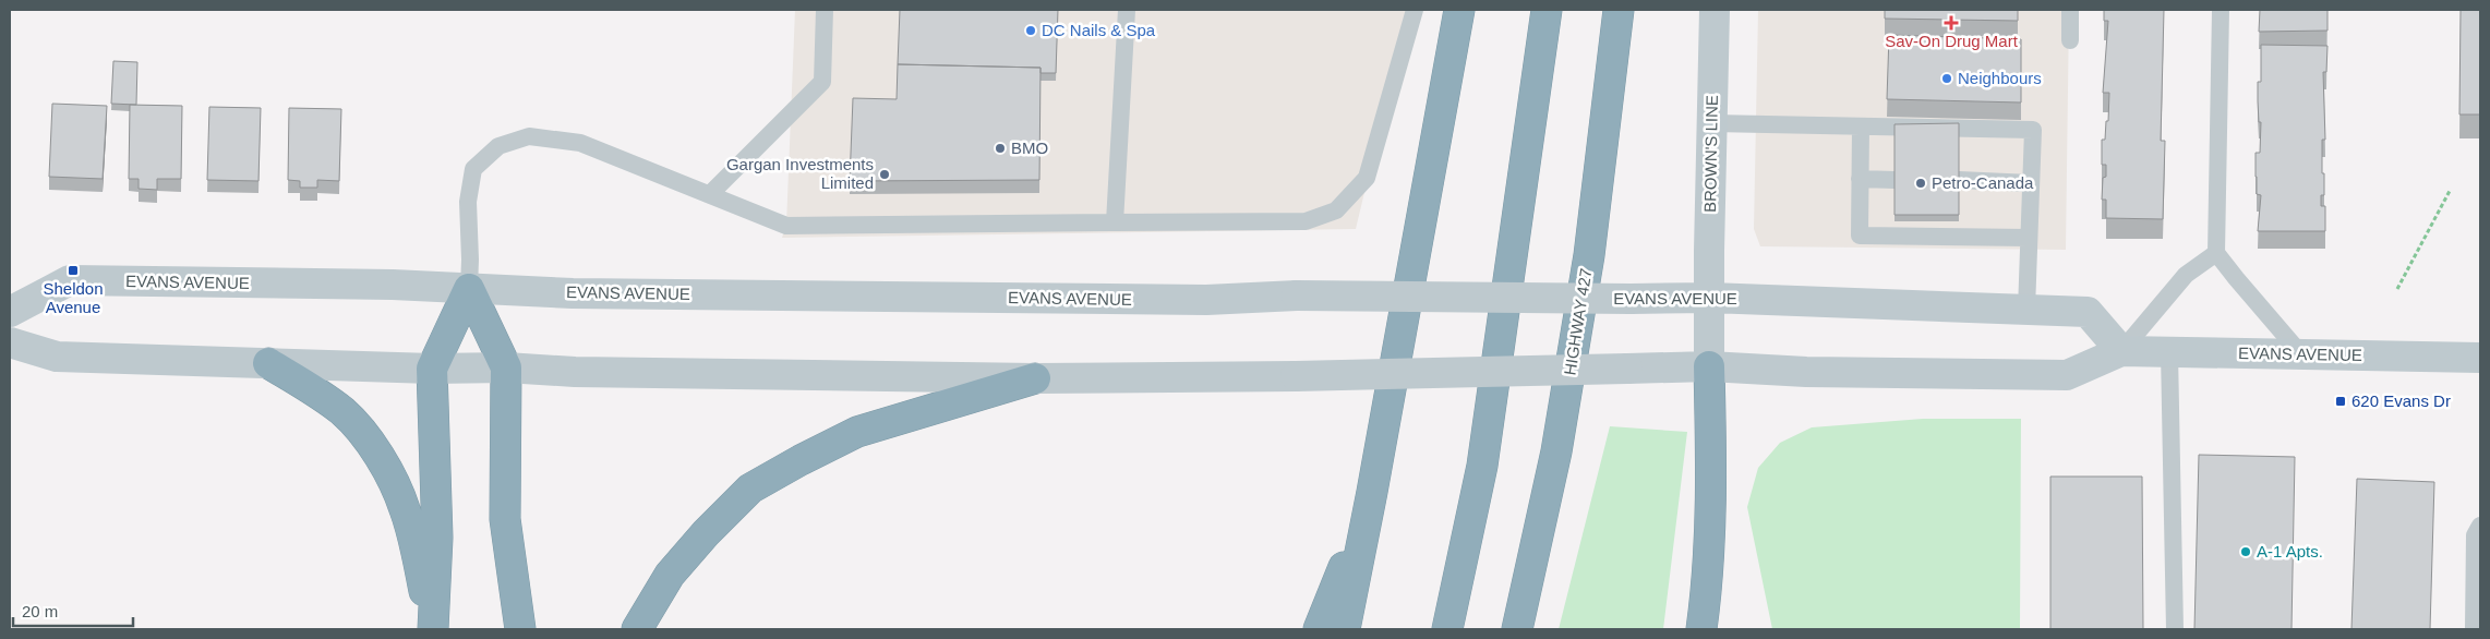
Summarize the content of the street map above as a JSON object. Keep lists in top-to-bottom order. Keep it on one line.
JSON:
{"streets":{"highway":["HIGHWAY 427"],"main road":["BROWN'S LINE","EVANS AVENUE"]},"crossings":[["BROWN'S LINE","EVANS AVENUE"]],"places":{"health":["Sav-On Drug Mart"],"other":["DC Nails & Spa","Neighbours","BMO","Gargan Investments Limited","Petro-Canada","A-1 Apts."],"transit":["Sheldon Avenue","620 Evans Dr"]},"scale_bar":"20 m"}
